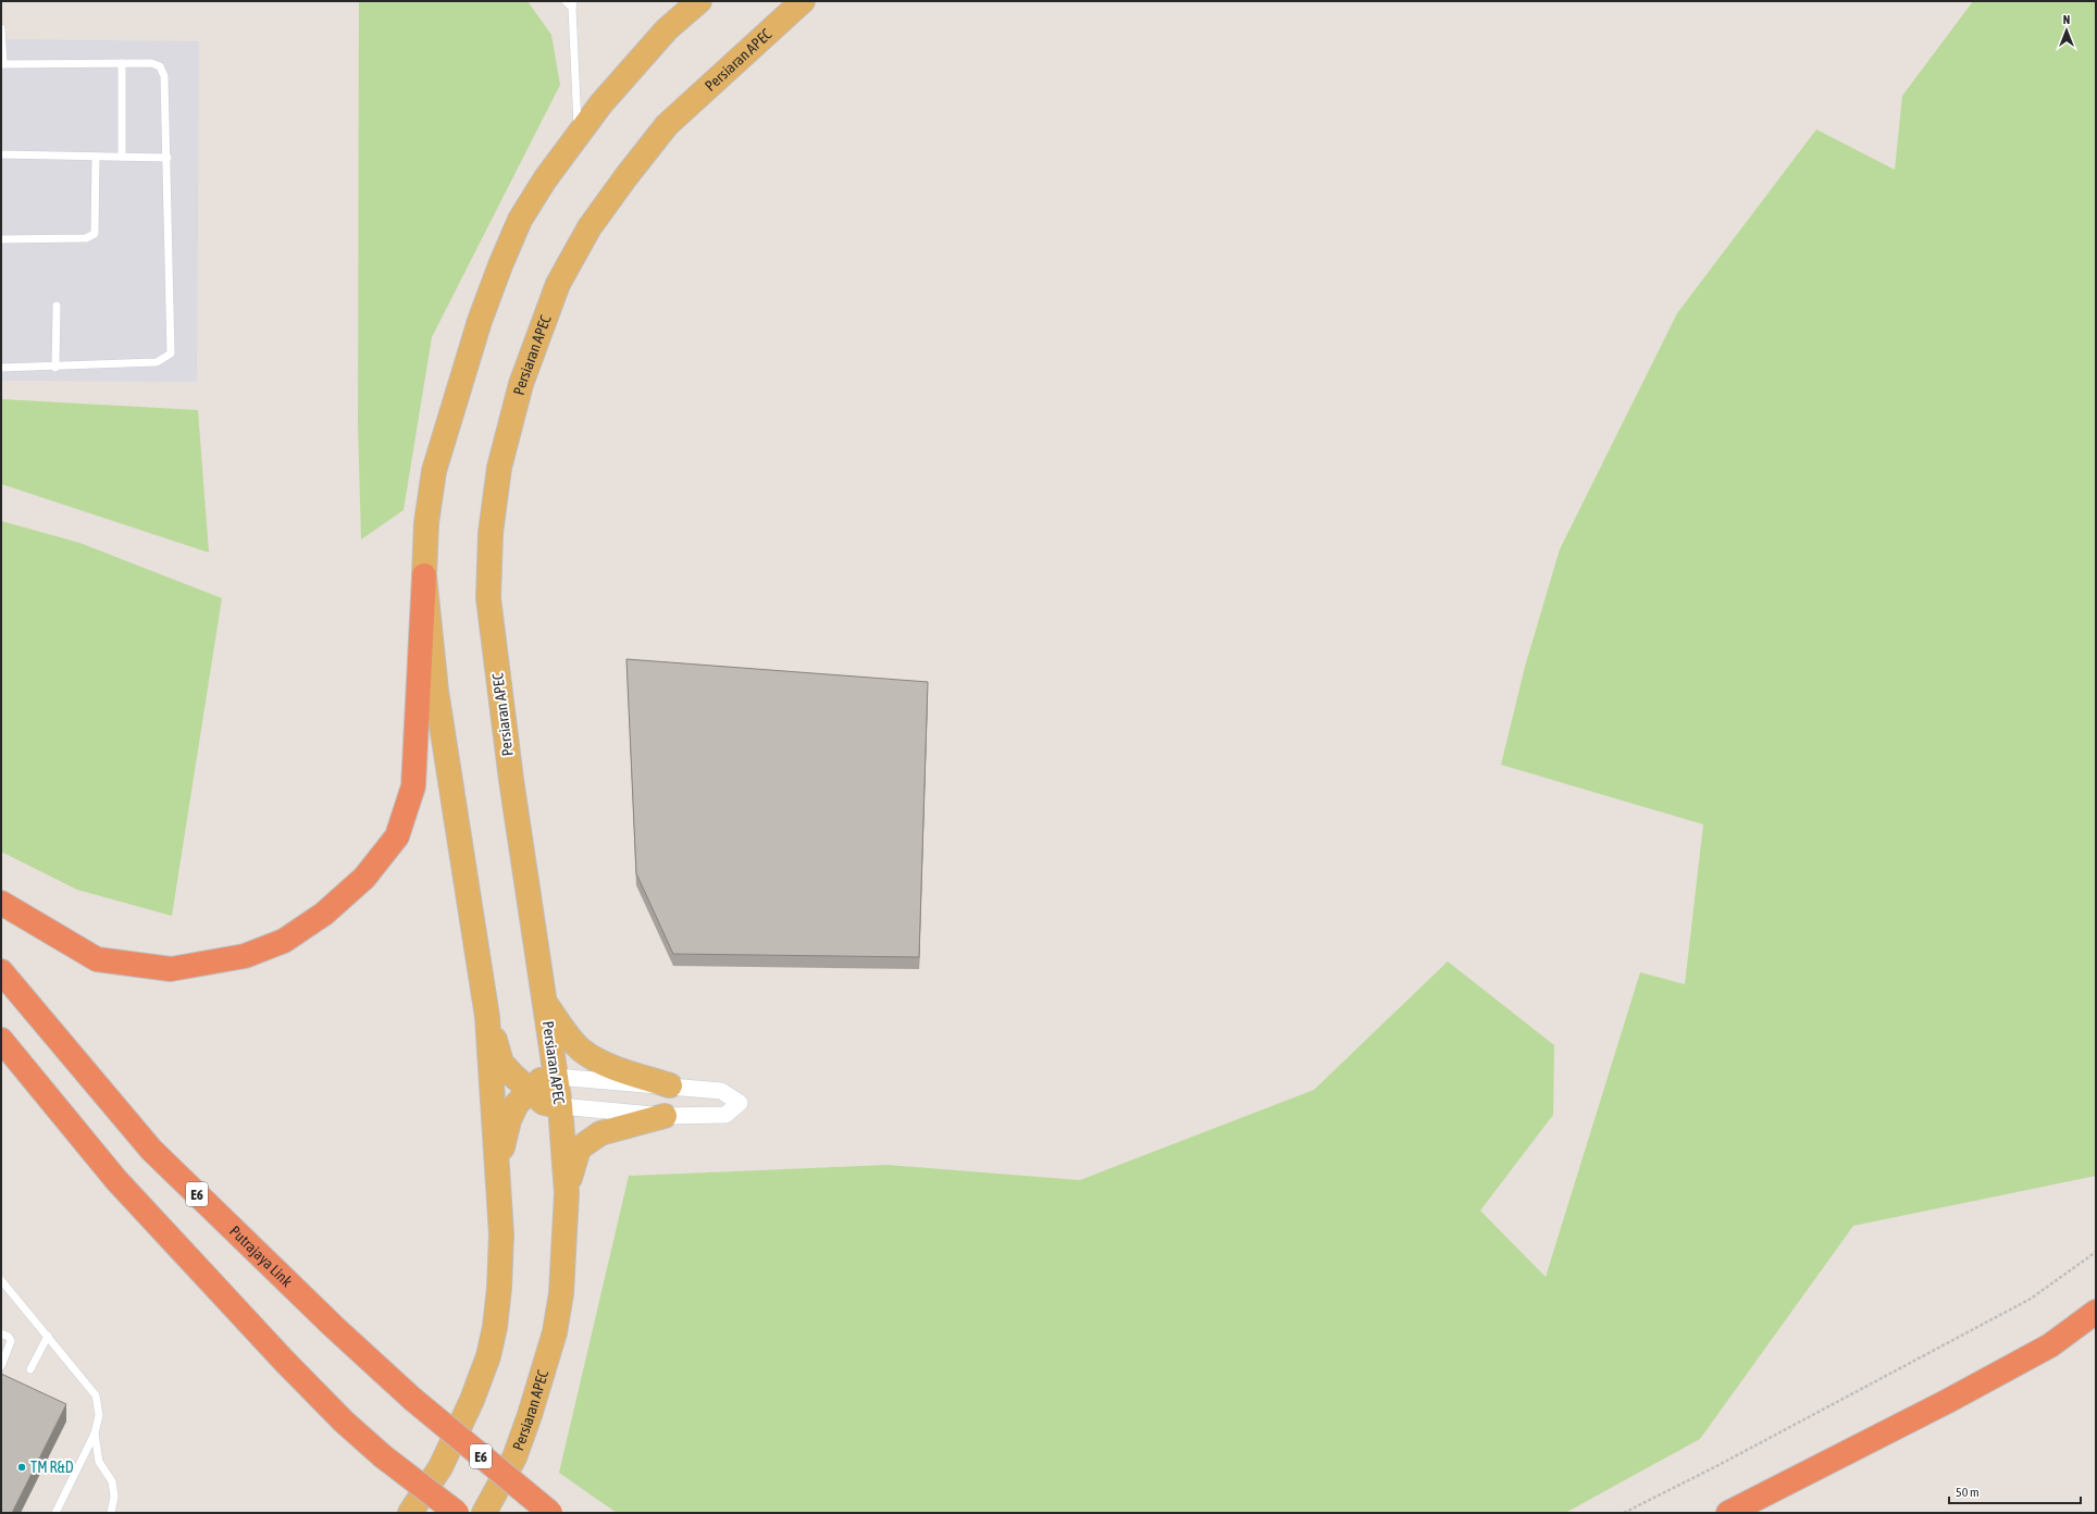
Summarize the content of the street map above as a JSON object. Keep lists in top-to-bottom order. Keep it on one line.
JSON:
{"streets":{"highway":["E6","Putrajaya Link"],"main road":["Persiaran APEC"]},"places":["TM R&D"],"scale_bar":"50 m","north":"top"}
